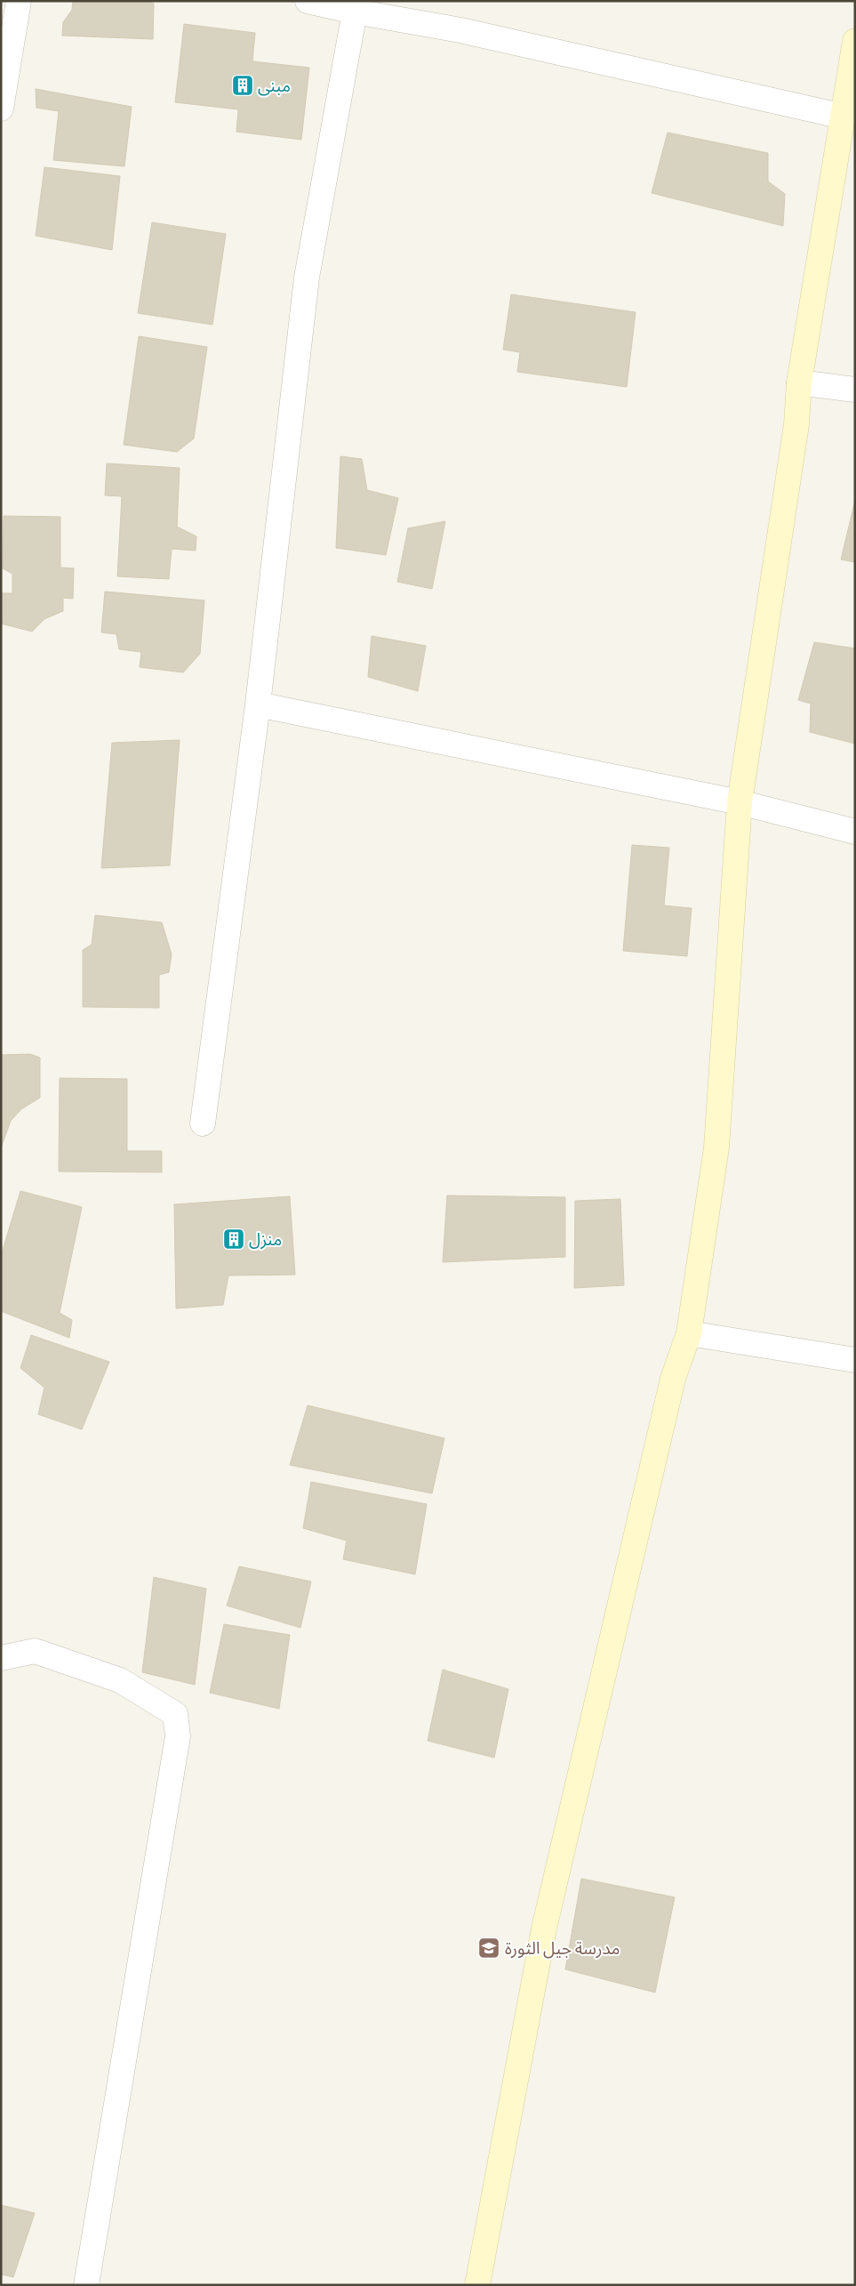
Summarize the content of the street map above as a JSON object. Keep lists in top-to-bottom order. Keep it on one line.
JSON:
{"places":{"building":["مبنى","منزل"],"school or university":["مدرسة جيل الثورة"]}}
